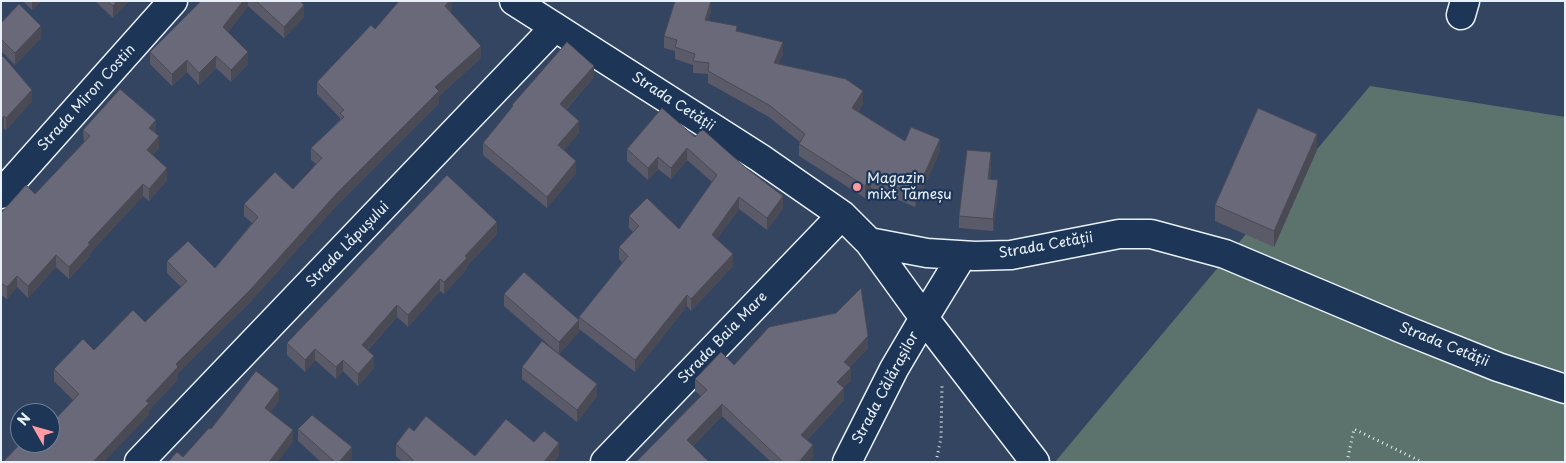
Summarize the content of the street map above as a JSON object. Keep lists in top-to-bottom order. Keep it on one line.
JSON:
{"streets":{"street":["Strada Miron Costin","Strada Cetății","Strada Lăpușului","Strada Baia Mare","Strada Călărașilor"]},"crossings":[["Strada Cetății","Strada Lăpușului"],["Strada Cetății","Strada Baia Mare"],["Strada Cetății","Strada Călărașilor"]],"places":["Magazin mixt Tămeșu"],"north":"top left"}
